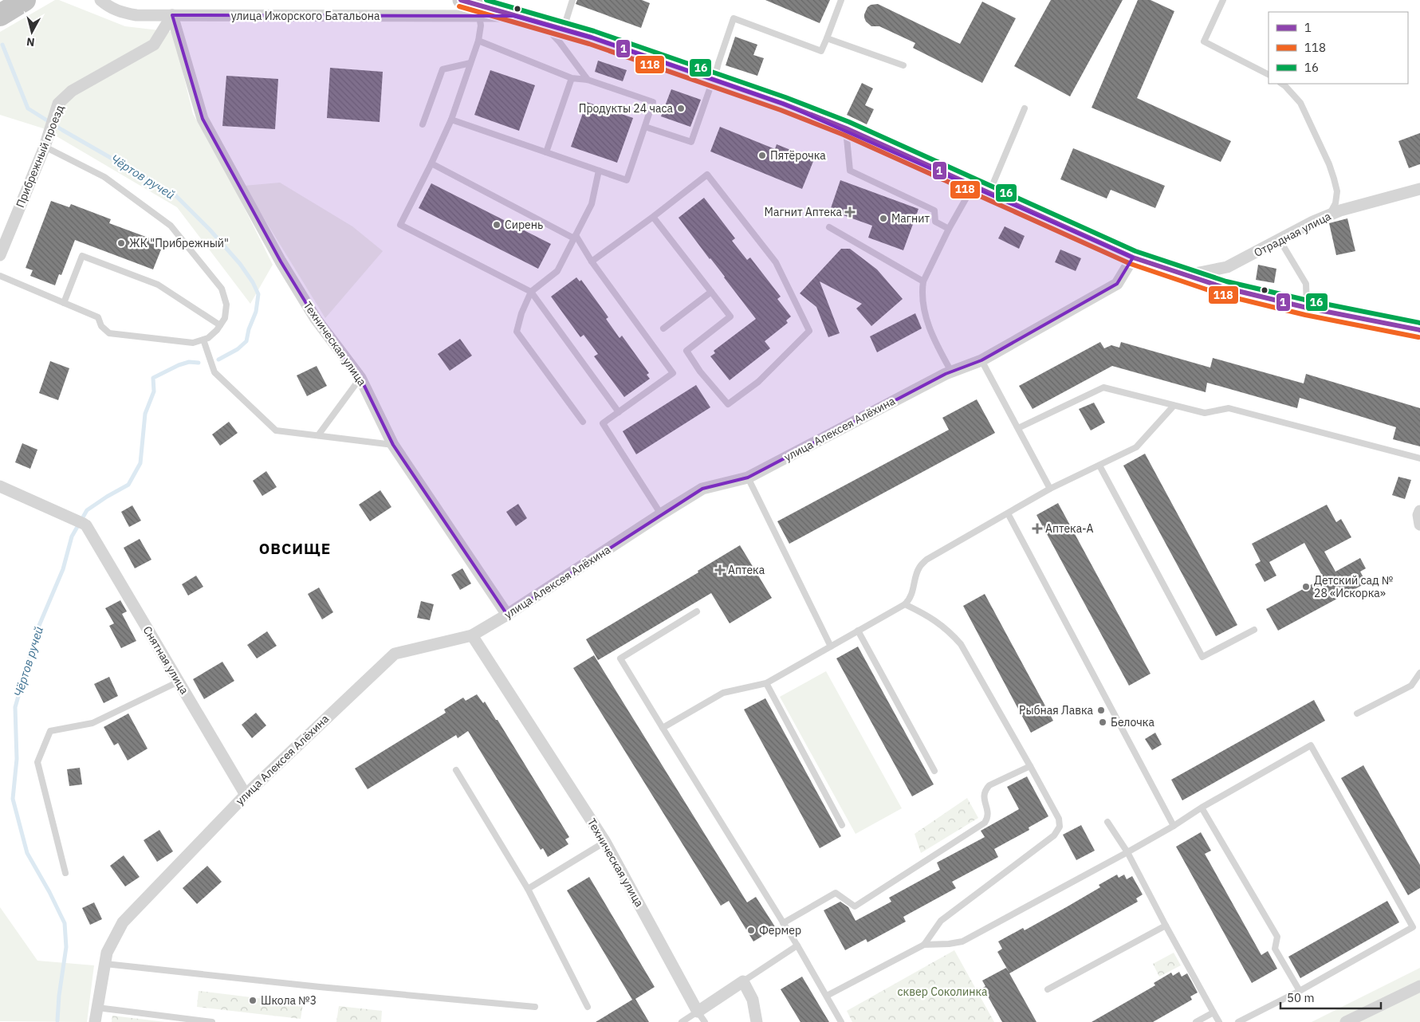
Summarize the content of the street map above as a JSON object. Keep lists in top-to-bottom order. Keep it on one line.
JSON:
{"streets":{"street":["улица Ижорского Батальона","Прибрежный проезд","Отрадная улица","Техническая улица","улица Алексея Алёхина","Снятная улица"]},"crossings":[["улица Ижорского Батальона","Прибрежный проезд"],["улица Ижорского Батальона","Отрадная улица"],["улица Ижорского Батальона","Техническая улица"],["улица Ижорского Батальона","улица Алексея Алёхина"],["Прибрежный проезд","Техническая улица"],["Техническая улица","улица Алексея Алёхина"],["улица Алексея Алёхина","Снятная улица"]],"districts":["ОВСИЩЕ"],"water":["Чёртов ручей"],"parks":["сквер Соколинка"],"places":{"other":["Продукты 24 часа","Пятёрочка","Магнит","Сирень","ЖК \"Прибрежный\"","Детский сад № 28 «Искорка»","Рыбная Лавка","Белочка","Фермер","Школа №3"],"health":["Магнит Аптека","Аптека-А","Аптека"]},"lines":["transit line 1","transit line 16","transit line 118"],"legend":["1","118","16"],"scale_bar":"50 m","north":"bottom"}
